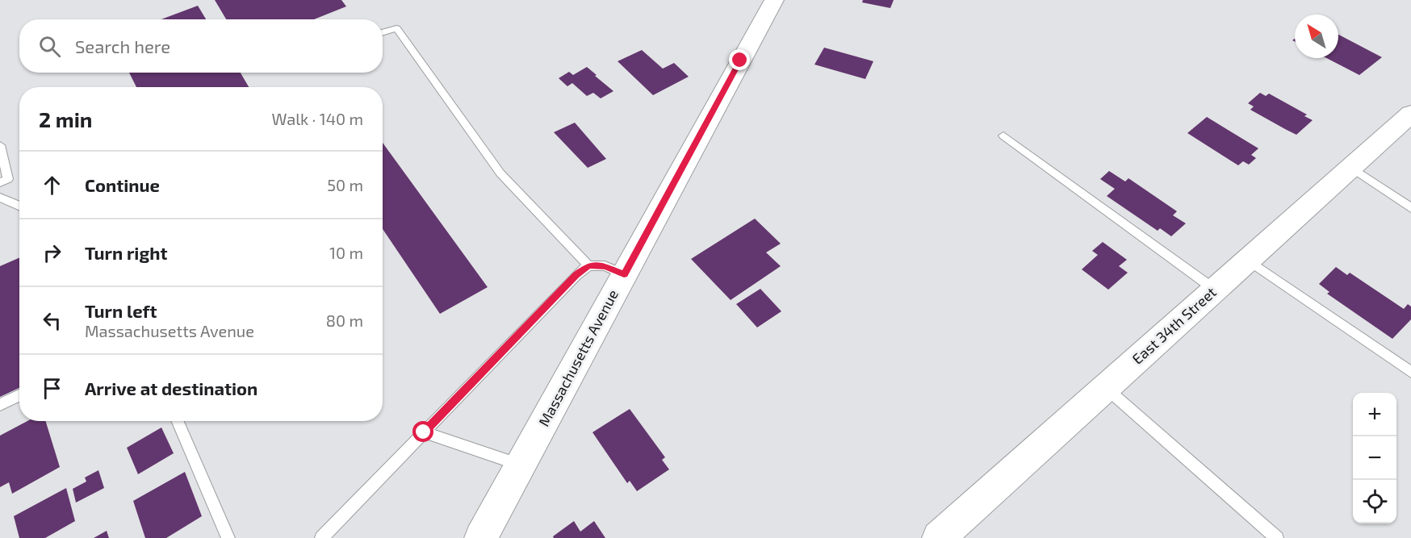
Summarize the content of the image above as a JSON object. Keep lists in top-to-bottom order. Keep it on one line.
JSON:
{"streets":{"main road":["East 34th Street","Massachusetts Avenue"]},"north":"top left","page":{"search":"Search here","heading":["2 min","Walk · 140 m"],"list":[["Continue","50 m"],["Turn right","10 m"],["Turn left","Massachusetts Avenue","80 m"],"Arrive at destination"],"map_buttons":["+","−"]}}
